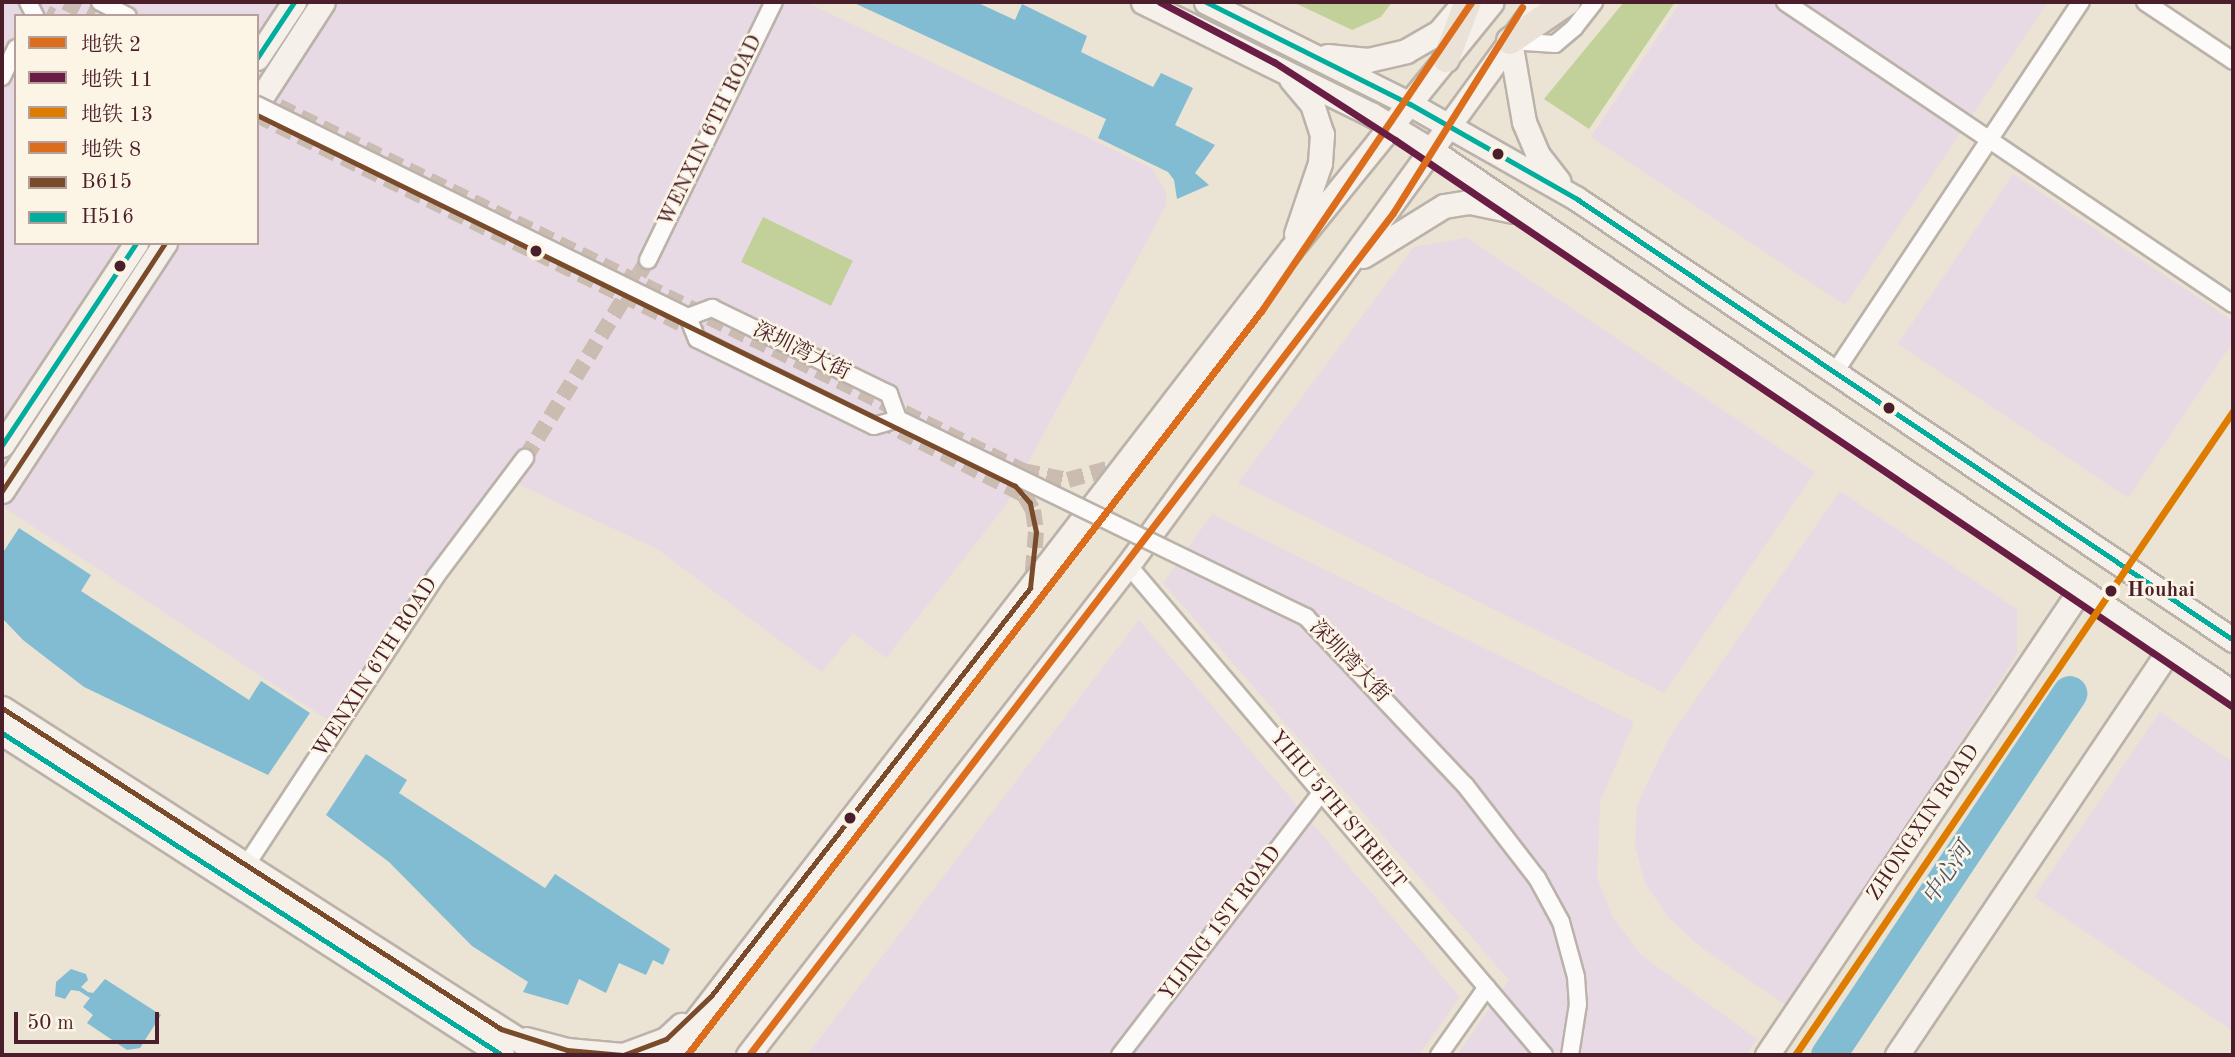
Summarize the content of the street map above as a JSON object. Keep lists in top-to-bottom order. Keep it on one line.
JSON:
{"streets":{"main road":["ZHONGXIN ROAD"],"street":["WENXIN 6TH ROAD","深圳湾大街","YIHU 5TH STREET","YIJING 1ST ROAD"]},"crossings":[["YIHU 5TH STREET","YIJING 1ST ROAD"]],"water":["中心河"],"places":["Houhai"],"lines":["metro line 2","metro line 11","transit line H516","metro line 8","transit line B615","metro line 13"],"legend":["地铁 2","地铁 11","地铁 13","地铁 8","B615","H516"],"scale_bar":"50 m"}
